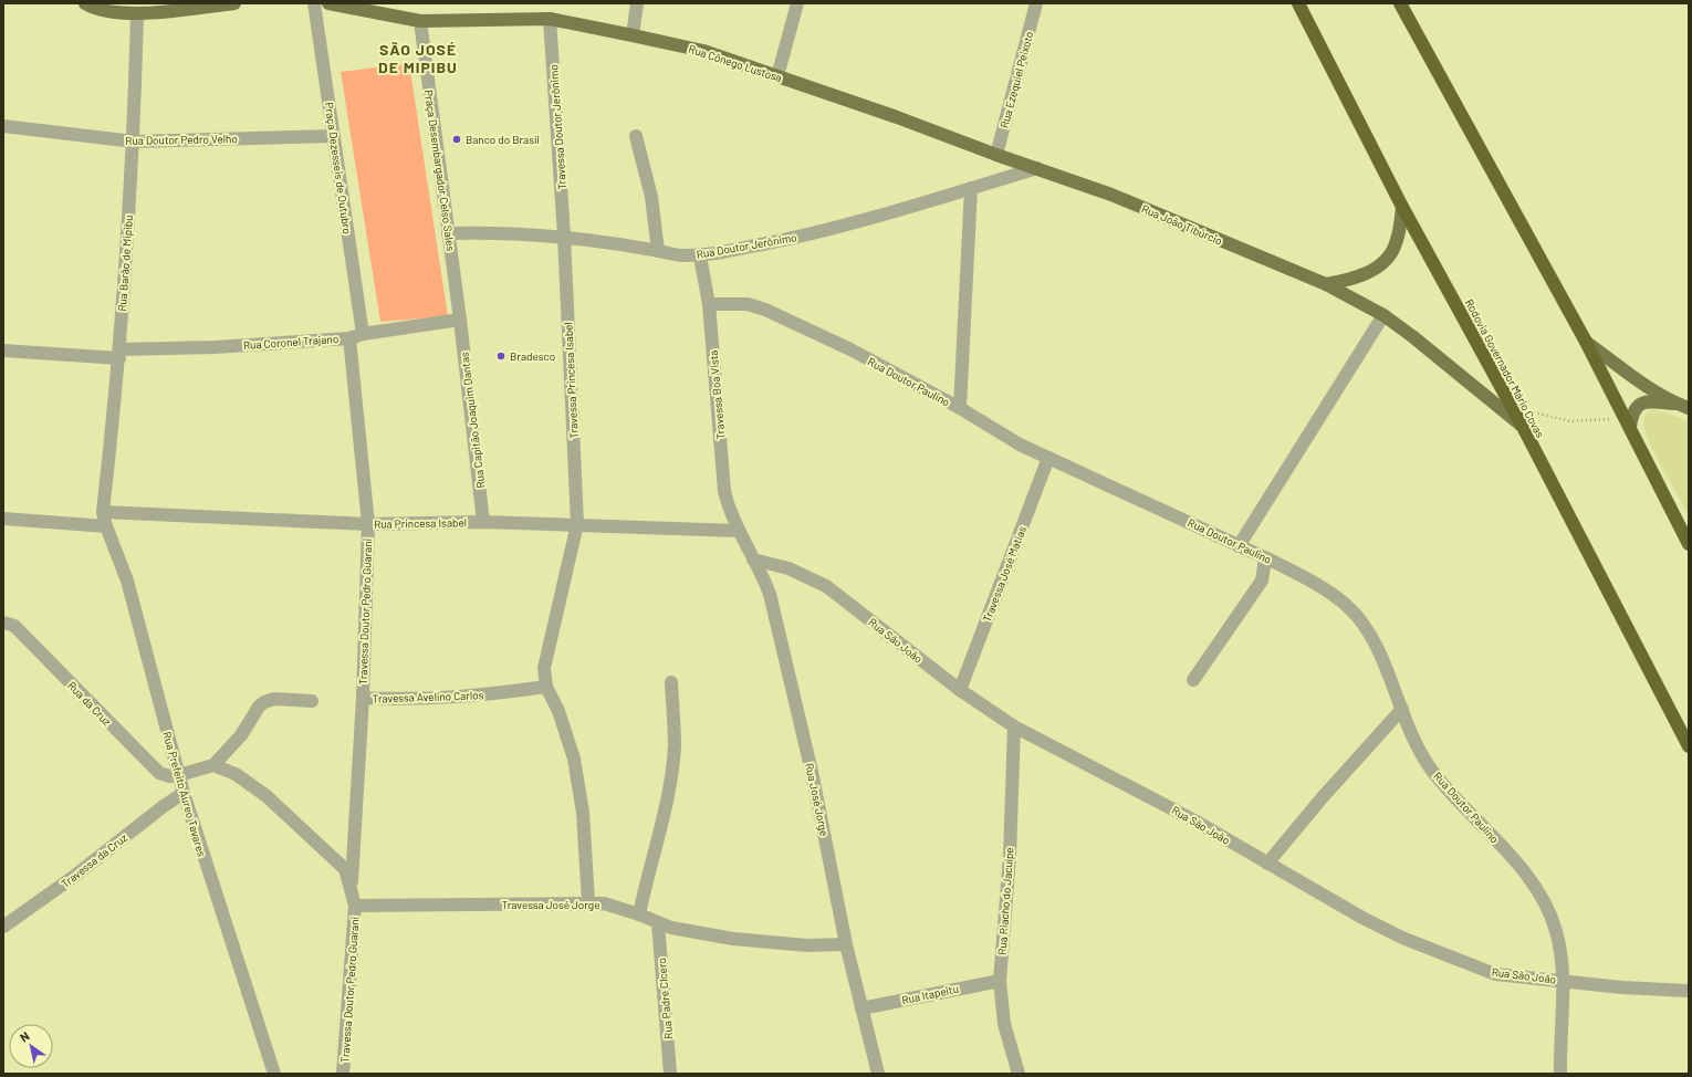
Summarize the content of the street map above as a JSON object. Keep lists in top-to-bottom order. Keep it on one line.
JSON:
{"streets":{"highway":["Rodovia Governador Mário Covas"],"main road":["Rua Cônego Lustosa","Rua João Tibúrcio"],"street":["Rua Ezequiel Peixoto","Travessa Doutor Jerônimo","Rua Doutor Pedro Velho","Praça Dezesseis de Outubro","Praça Desembargador Celso Sales","Rua Doutor Jerônimo","Rua Barão de Mipibu","Rua Coronel Trajano","Travessa Princesa Isabel","Rua Doutor Paulino","Travessa Boa Vista","Rua Capitão Joaquim Dantas","Rua Princesa Isabel","Travessa José Matias","Travessa Doutor Pedro Guarani","Rua São João","Travessa Avelino Carlos","Rua da Cruz","Rua Prefeito Áureo Tavares","Rua José Jorge","Travessa da Cruz","Rua Riacho do Jacuípe","Travessa José Jorge","Rua Itapeitu","Rua Padre Clcero"]},"crossings":[["Rua Cônego Lustosa","Rua Ezequiel Peixoto"],["Rua Cônego Lustosa","Travessa Doutor Jerônimo"],["Rua Cônego Lustosa","Praça Desembargador Celso Sales"],["Rua Cônego Lustosa","Rua João Tibúrcio"],["Rua Cônego Lustosa","Rua Doutor Jerônimo"],["Travessa Doutor Jerônimo","Rua Doutor Jerônimo"],["Travessa Doutor Jerônimo","Travessa Princesa Isabel"],["Rua Doutor Pedro Velho","Praça Dezesseis de Outubro"],["Rua Doutor Pedro Velho","Rua Barão de Mipibu"],["Praça Dezesseis de Outubro","Rua Coronel Trajano"],["Praça Desembargador Celso Sales","Rua Doutor Jerônimo"],["Praça Desembargador Celso Sales","Rua Coronel Trajano"],["Praça Desembargador Celso Sales","Rua Capitão Joaquim Dantas"],["Rua João Tibúrcio","Rua Doutor Jerônimo"],["Rua João Tibúrcio","Rodovia Governador Mário Covas"],["Rua Doutor Jerônimo","Travessa Princesa Isabel"],["Rua Doutor Jerônimo","Travessa Boa Vista"],["Rua Barão de Mipibu","Rua Coronel Trajano"],["Rua Barão de Mipibu","Rua Princesa Isabel"],["Rua Barão de Mipibu","Rua Prefeito Áureo Tavares"],["Rua Coronel Trajano","Rua Capitão Joaquim Dantas"],["Rua Coronel Trajano","Travessa Doutor Pedro Guarani"],["Travessa Princesa Isabel","Rua Princesa Isabel"],["Rua Doutor Paulino","Travessa Boa Vista"],["Rua Doutor Paulino","Travessa José Matias"],["Rua Doutor Paulino","Rua São João"],["Travessa Boa Vista","Rua Princesa Isabel"],["Travessa Boa Vista","Rua José Jorge"],["Rua Capitão Joaquim Dantas","Rua Princesa Isabel"],["Rua Princesa Isabel","Travessa Doutor Pedro Guarani"],["Rua Princesa Isabel","Rua Prefeito Áureo Tavares"],["Rua Princesa Isabel","Rua José Jorge"],["Travessa José Matias","Rua São João"],["Travessa Doutor Pedro Guarani","Travessa Avelino Carlos"],["Travessa Doutor Pedro Guarani","Travessa José Jorge"],["Rua São João","Rua José Jorge"],["Rua São João","Rua Riacho do Jacuípe"],["Rua da Cruz","Rua Prefeito Áureo Tavares"],["Rua Prefeito Áureo Tavares","Travessa da Cruz"],["Rua José Jorge","Travessa José Jorge"],["Rua José Jorge","Rua Itapeitu"],["Rua Riacho do Jacuípe","Rua Itapeitu"],["Travessa José Jorge","Rua Padre Clcero"]],"districts":["SÃO JOSÉ DE MIPIBU"],"places":["Banco do Brasil","Bradesco"],"north":"top left"}
